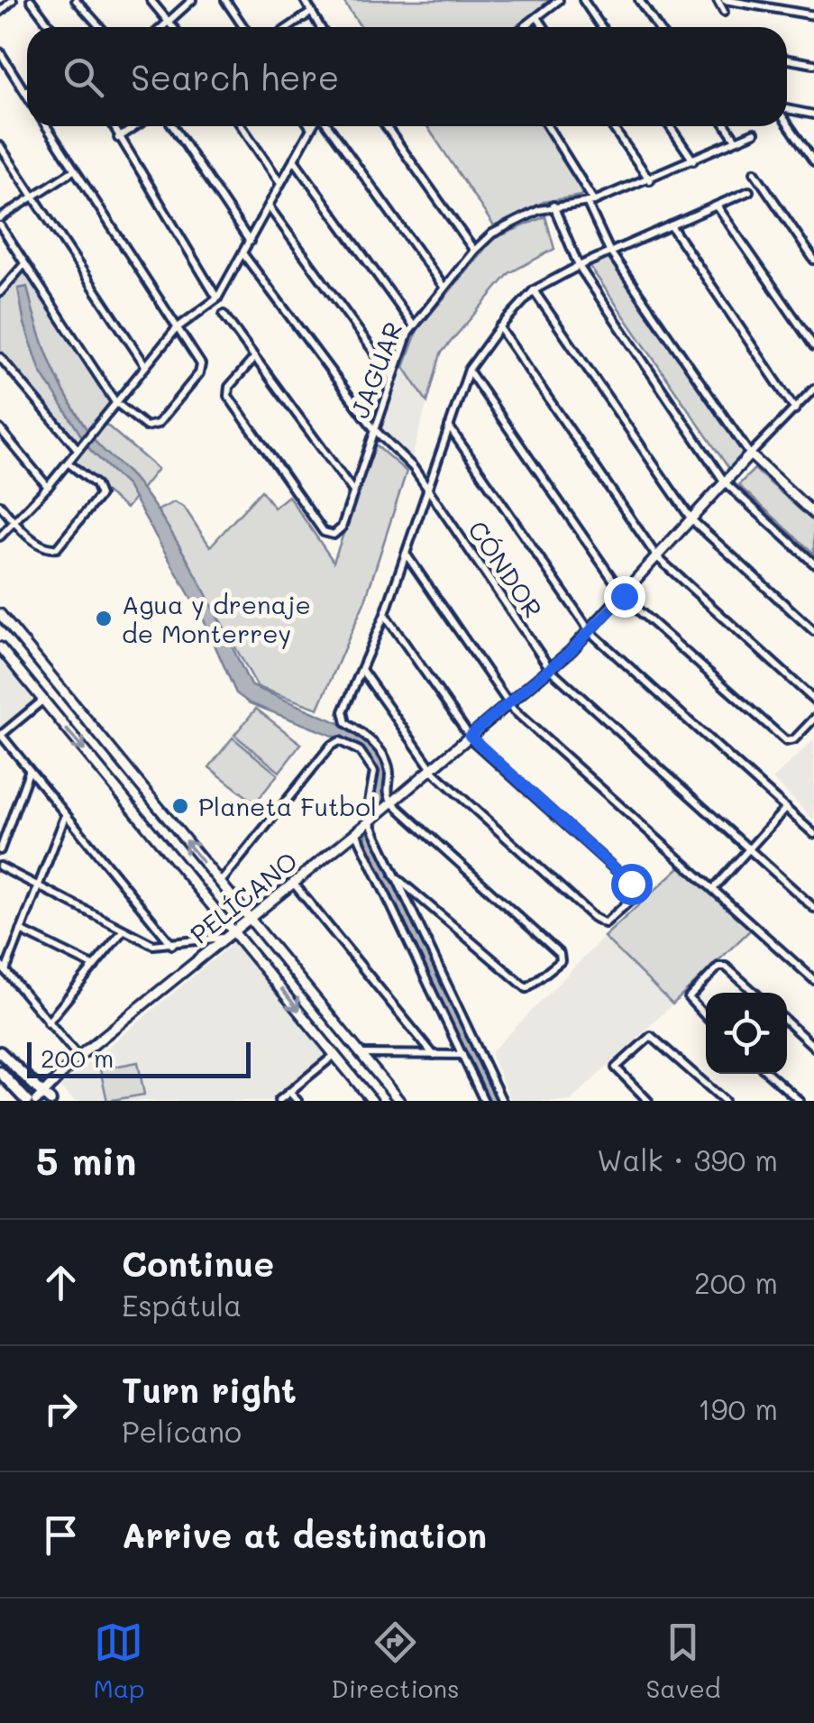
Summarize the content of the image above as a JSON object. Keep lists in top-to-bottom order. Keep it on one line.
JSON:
{"streets":{"main road":["PELÍCANO"],"street":["JAGUAR","CÓNDOR"]},"crossings":[["JAGUAR","CÓNDOR"],["CÓNDOR","PELÍCANO"]],"places":["Agua y drenaje de Monterrey","Planeta Futbol"],"scale_bar":"200 m","page":{"search":"Search here","scale":"200 m","heading":["5 min","Walk · 390 m"],"list":[["Continue","Espátula","200 m"],["Turn right","Pelícano","190 m"],"Arrive at destination"],"nav":["Map","Directions","Saved"]}}
